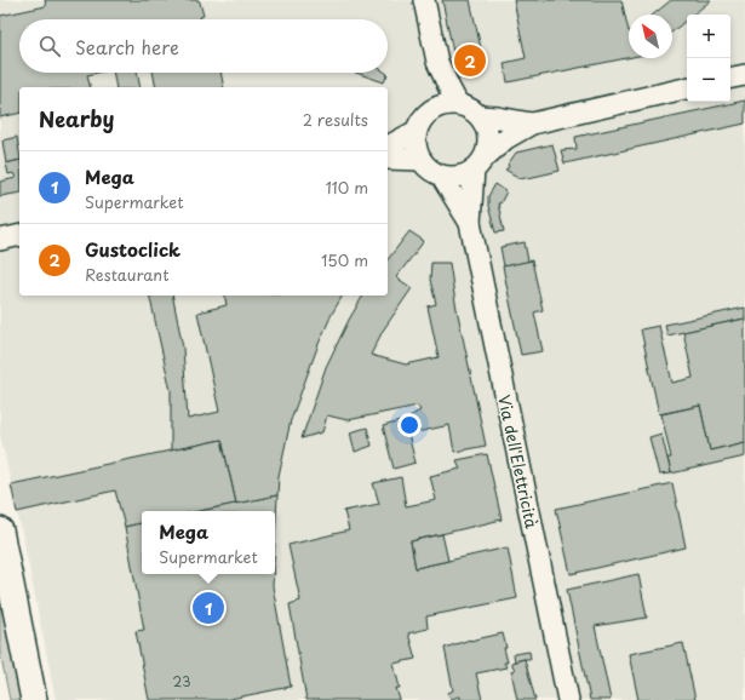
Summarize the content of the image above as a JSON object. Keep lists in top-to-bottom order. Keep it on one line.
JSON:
{"streets":{"street":["Via dell'Elettricità"]},"house_numbers":["23"],"north":"top left","page":{"map_buttons":["+","−"],"search":"Search here","pins":["2","1"],"heading":["Nearby","2 results"],"list":[{"mark":"1","name":"Mega","note":"Supermarket","value":"110 m"},{"mark":"2","name":"Gustoclick","note":"Restaurant","value":"150 m"}],"popup":["Mega","Supermarket"]}}
